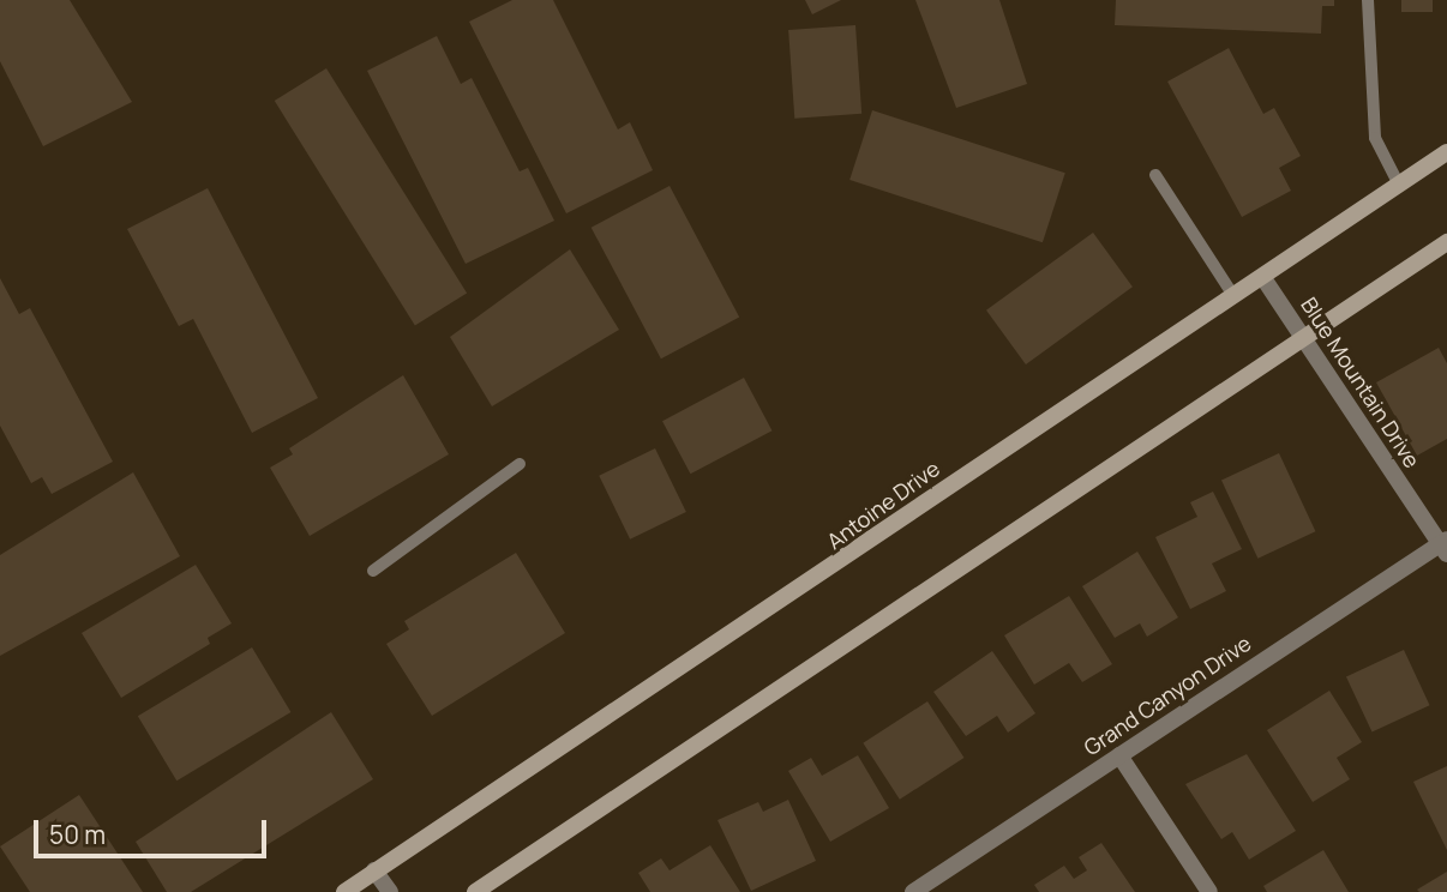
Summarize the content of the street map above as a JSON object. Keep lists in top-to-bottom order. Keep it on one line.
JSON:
{"streets":{"main road":["Antoine Drive"],"street":["Blue Mountain Drive","Grand Canyon Drive"]},"crossings":[["Blue Mountain Drive","Antoine Drive"],["Blue Mountain Drive","Grand Canyon Drive"]],"scale_bar":"50 m"}
